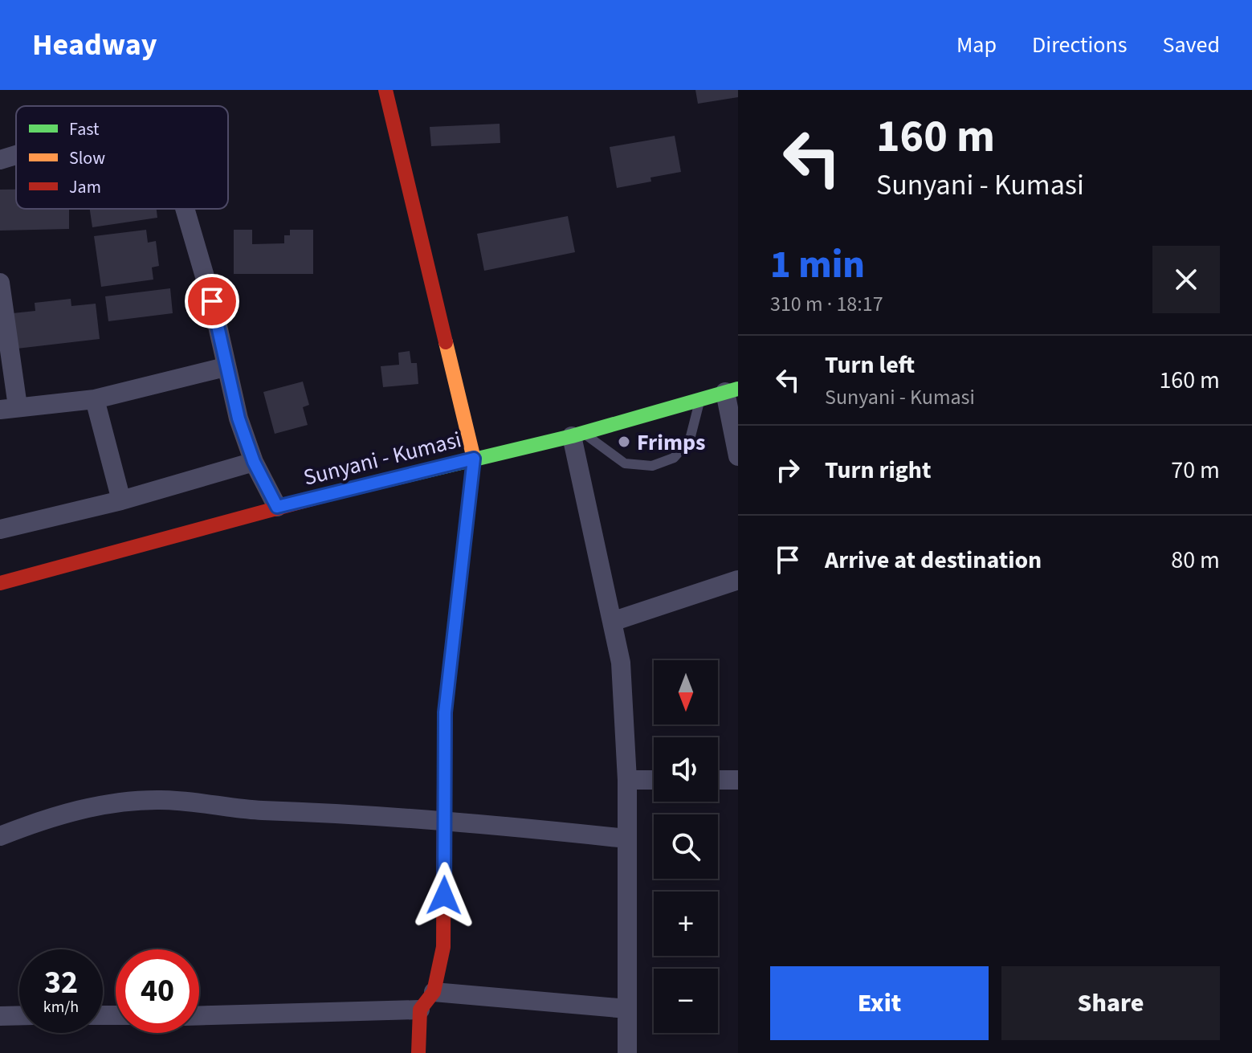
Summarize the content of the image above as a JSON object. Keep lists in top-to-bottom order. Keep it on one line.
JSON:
{"streets":{"street":["Sunyani - Kumasi"]},"places":["Frimps"],"legend":["Fast","Slow","Jam"],"north":"bottom","page":{"header":"Headway","nav":["Map","Directions","Saved"],"turn":["160 m","Sunyani - Kumasi"],"heading":["1 min","310 m · 18:17"],"list":[{"name":"Turn left","note":"Sunyani - Kumasi","value":"160 m"},{"name":"Turn right","value":"70 m"},{"name":"Arrive at destination","value":"80 m"}],"map_buttons":["+","−"],"speed":"32 km/h","limit":"40","buttons":["Exit","Share"]}}
